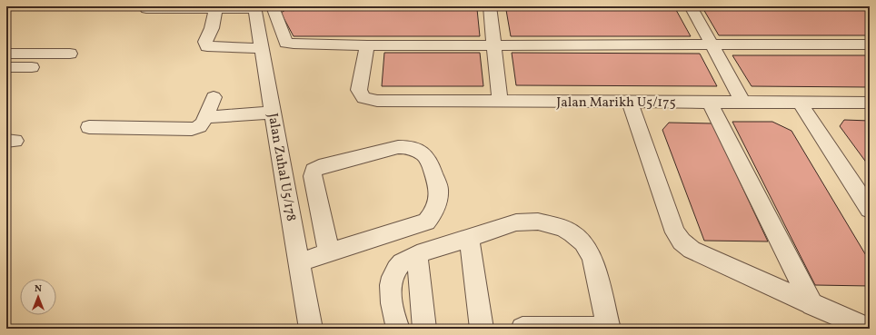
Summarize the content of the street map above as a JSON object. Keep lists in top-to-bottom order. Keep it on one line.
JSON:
{"streets":{"street":["Jalan Marikh U5/175","Jalan Zuhal U5/178"]},"north":"top"}
